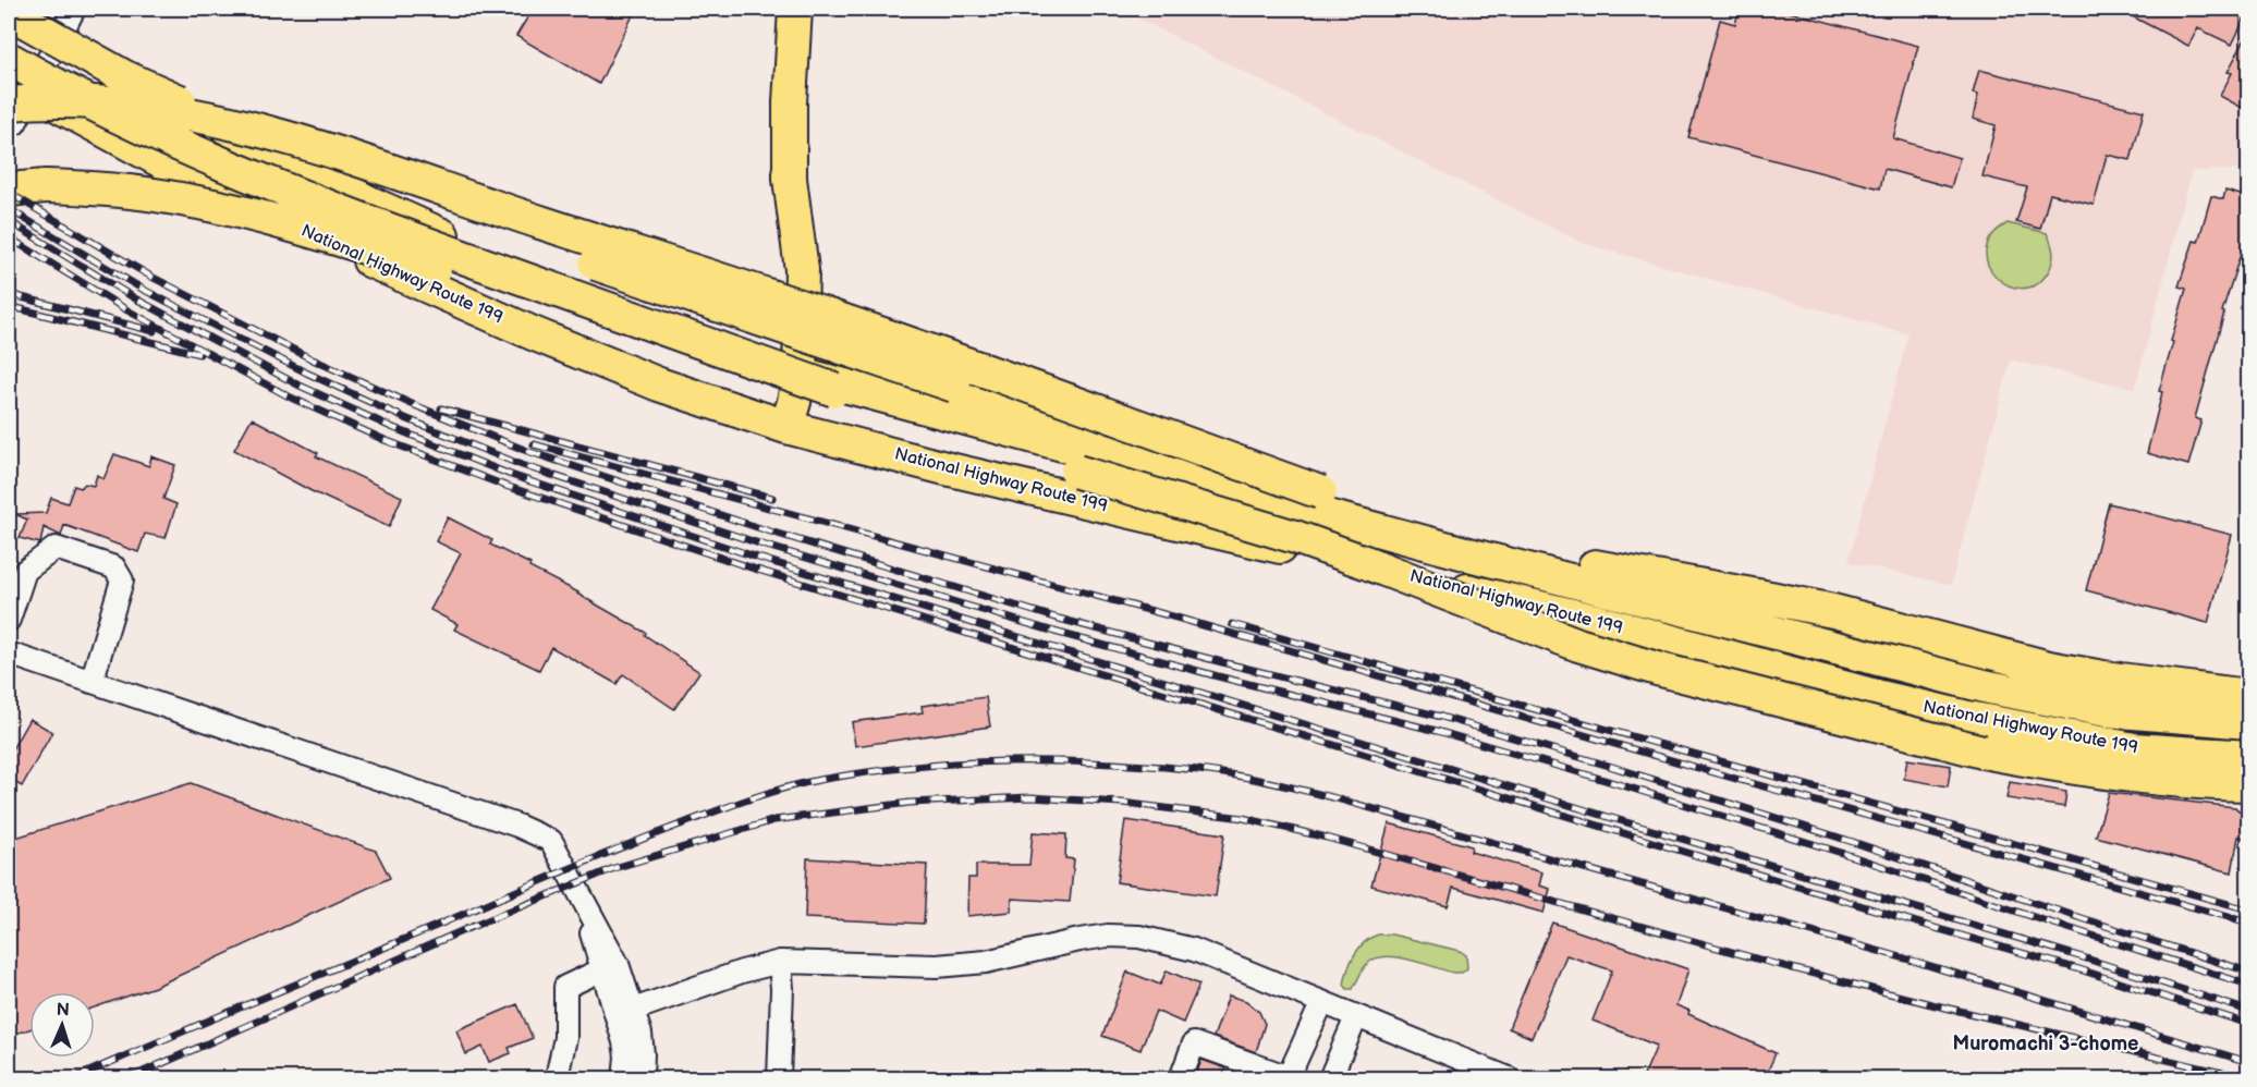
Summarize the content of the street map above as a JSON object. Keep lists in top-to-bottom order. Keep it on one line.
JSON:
{"streets":{"highway":["National Highway Route 199"]},"districts":["Muromachi 3-chome"],"north":"top"}
